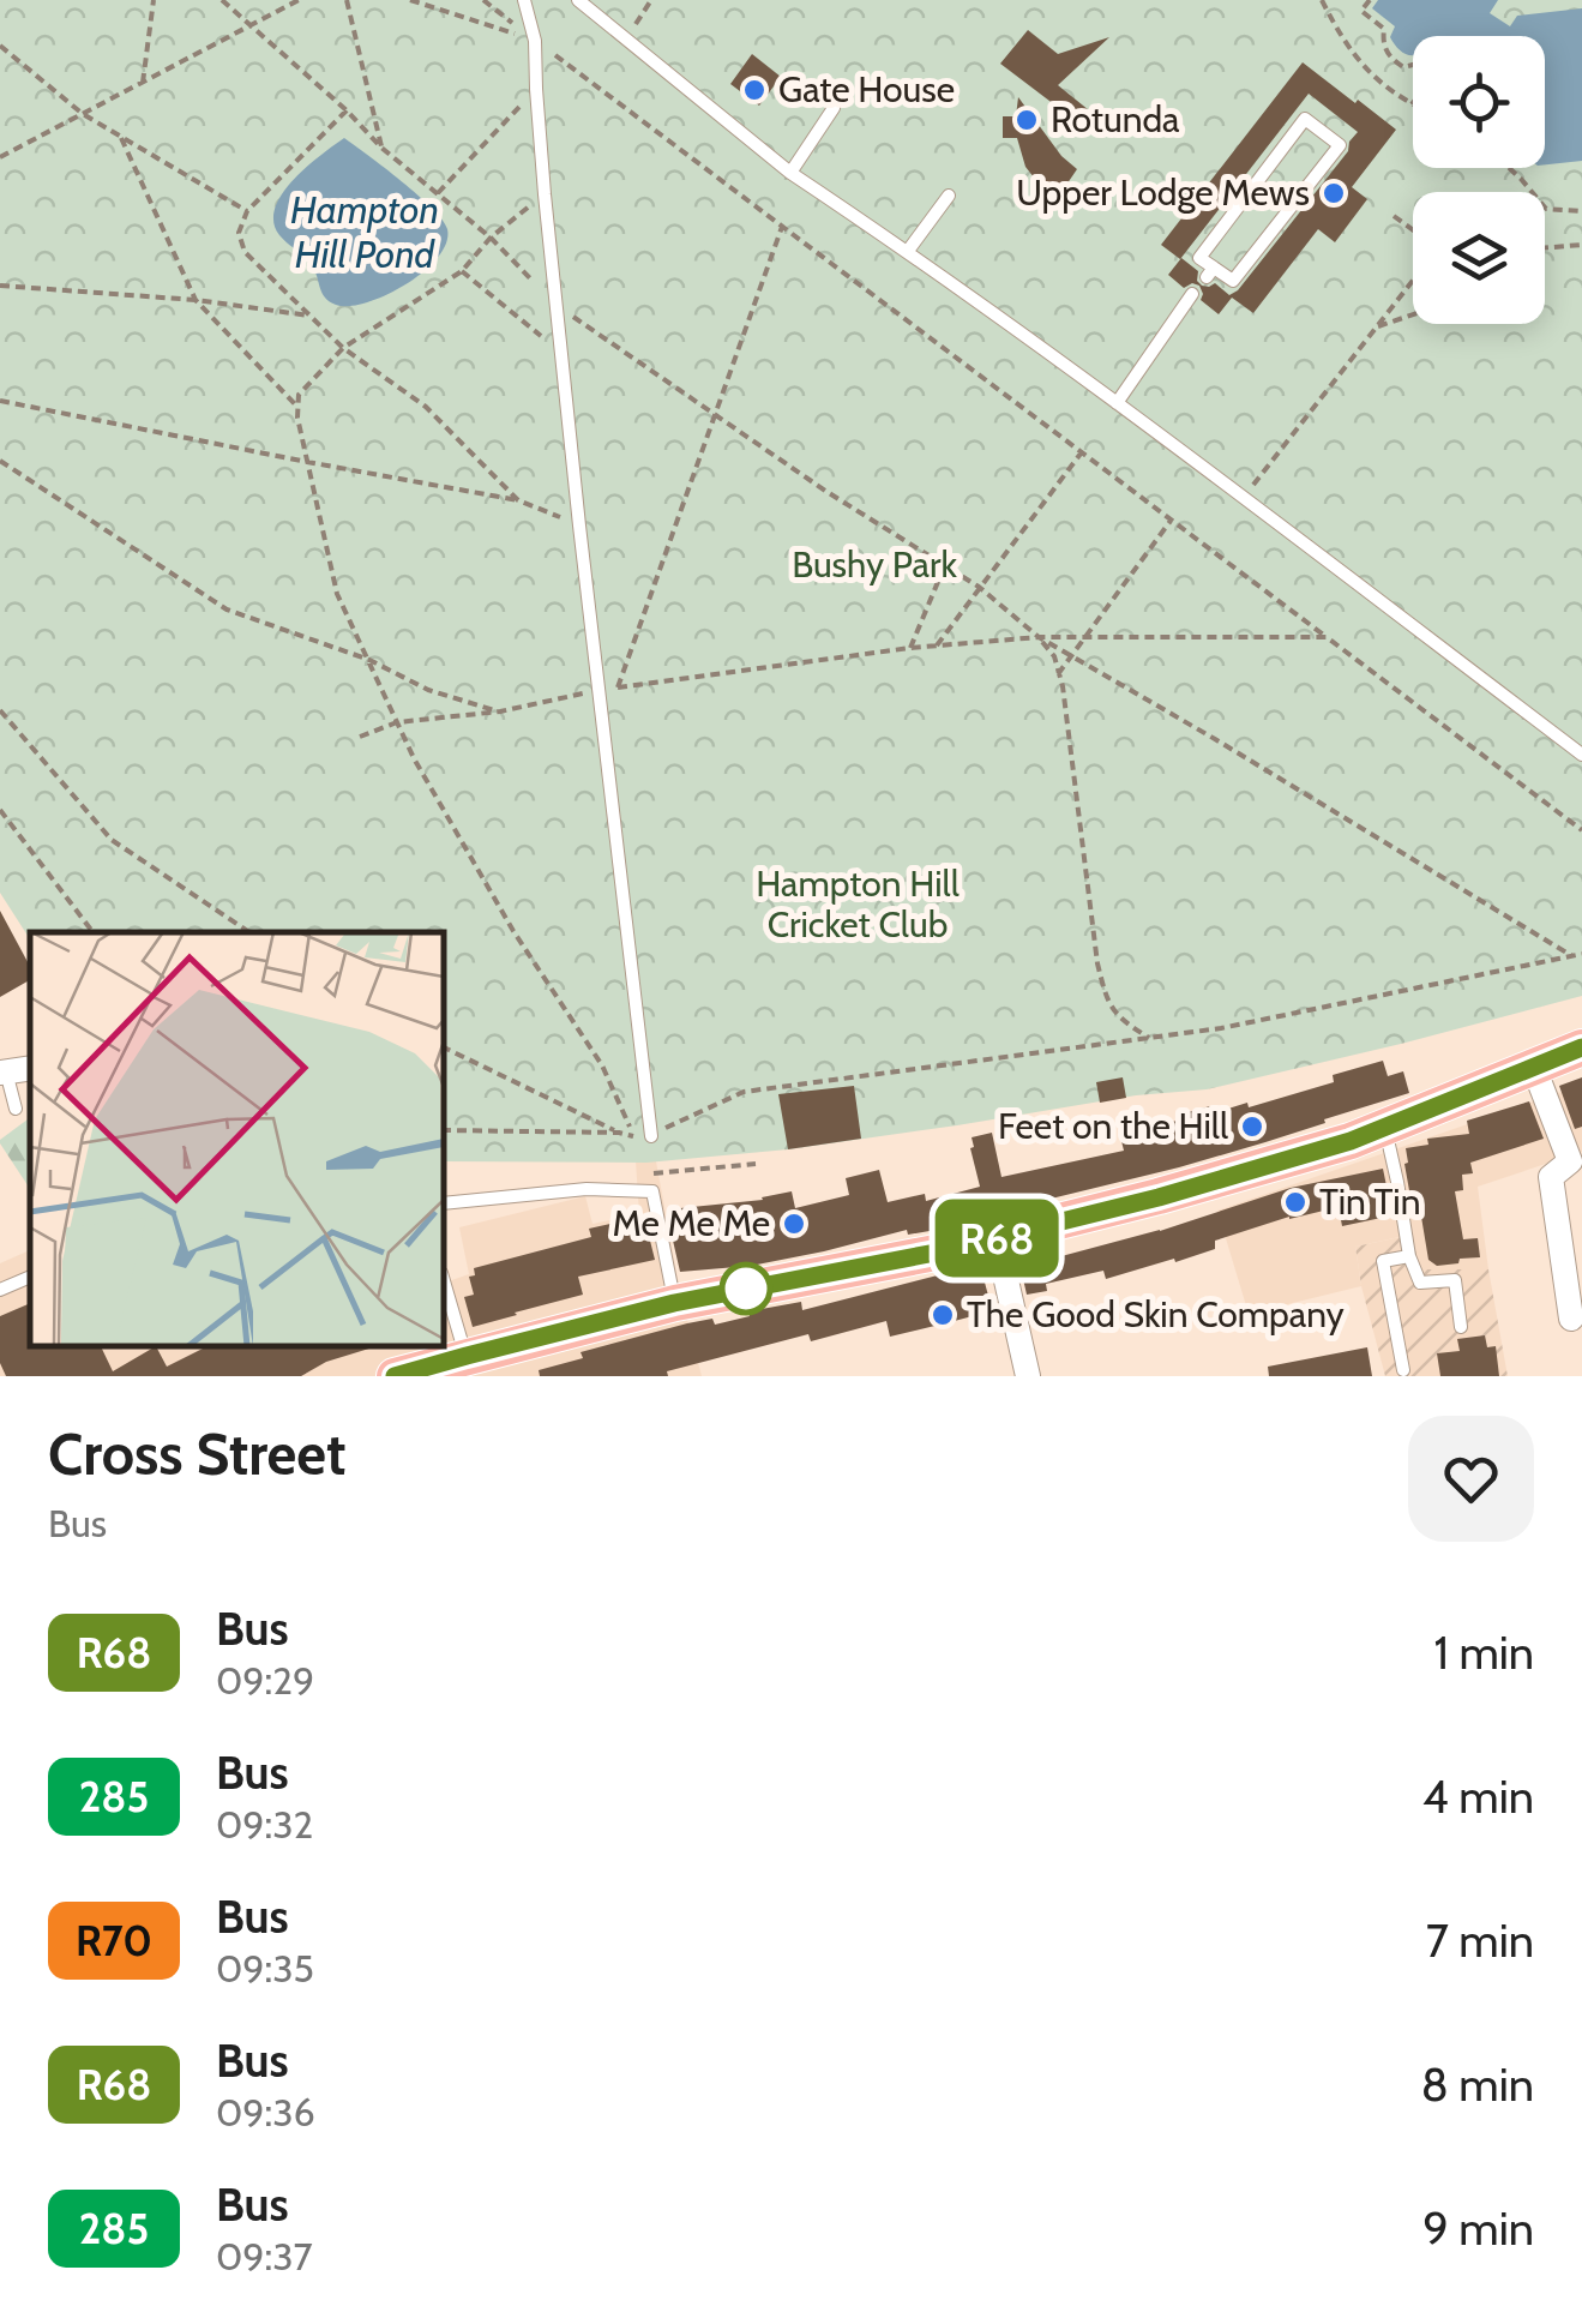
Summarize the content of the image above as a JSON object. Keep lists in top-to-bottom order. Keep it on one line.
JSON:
{"water":["Hampton Hill Pond"],"parks":["Bushy Park","Hampton Hill Cricket Club"],"places":["Gate House","Rotunda","Upper Lodge Mews","Feet on the Hill","Tin Tin","Me Me Me","The Good Skin Company"],"lines":["bus line R68"],"page":{"on_map":"R68","heading":["Cross Street","Bus"],"list":[{"mark":"R68","name":"Bus","note":"09:29","value":"1 min"},{"mark":"285","name":"Bus","note":"09:32","value":"4 min"},{"mark":"R70","name":"Bus","note":"09:35","value":"7 min"},{"mark":"R68","name":"Bus","note":"09:36","value":"8 min"},{"mark":"285","name":"Bus","note":"09:37","value":"9 min"}]}}
